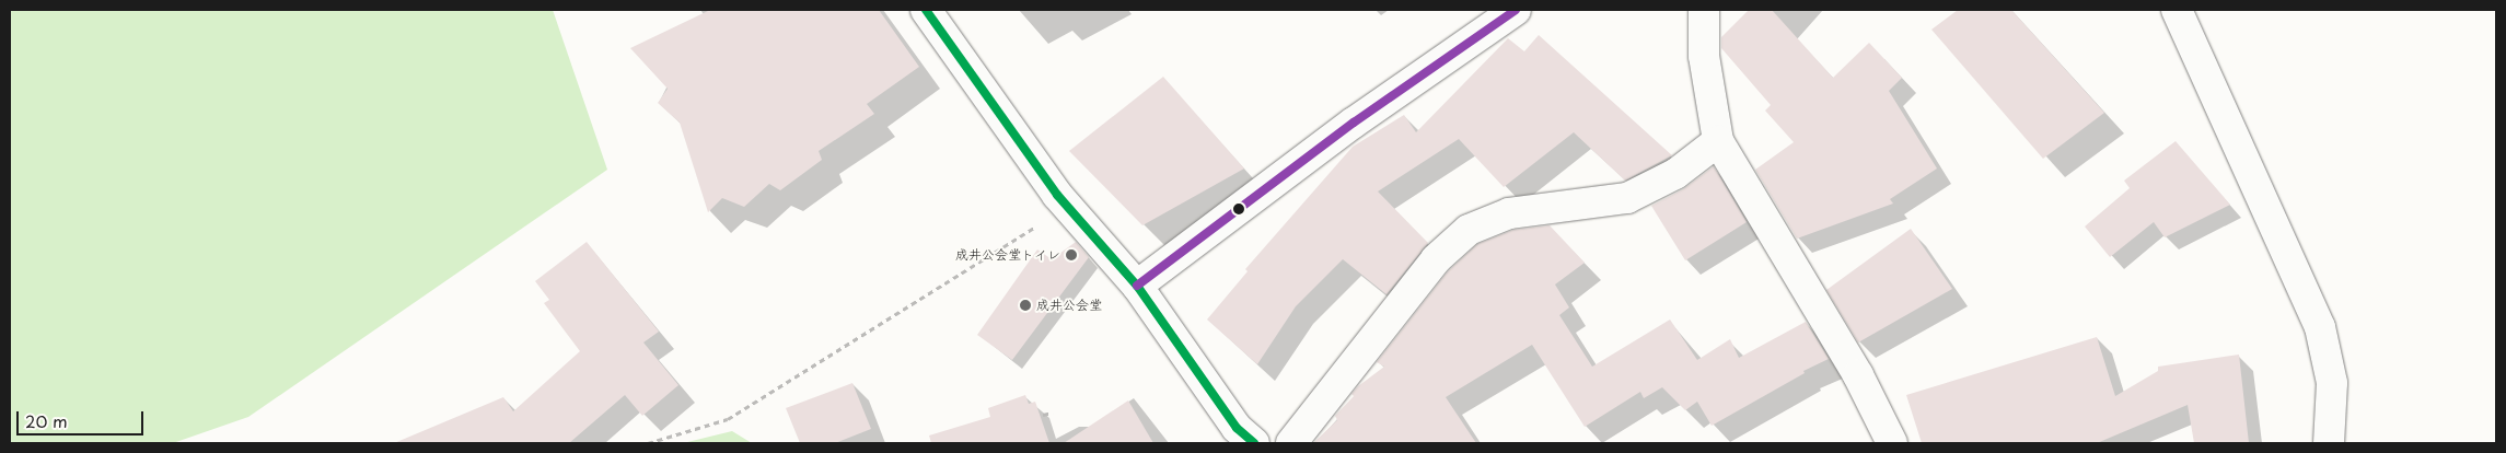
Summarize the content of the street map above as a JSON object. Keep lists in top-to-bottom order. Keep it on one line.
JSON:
{"places":["成井公会堂トイレ","成井公会堂"],"scale_bar":"20 m"}
